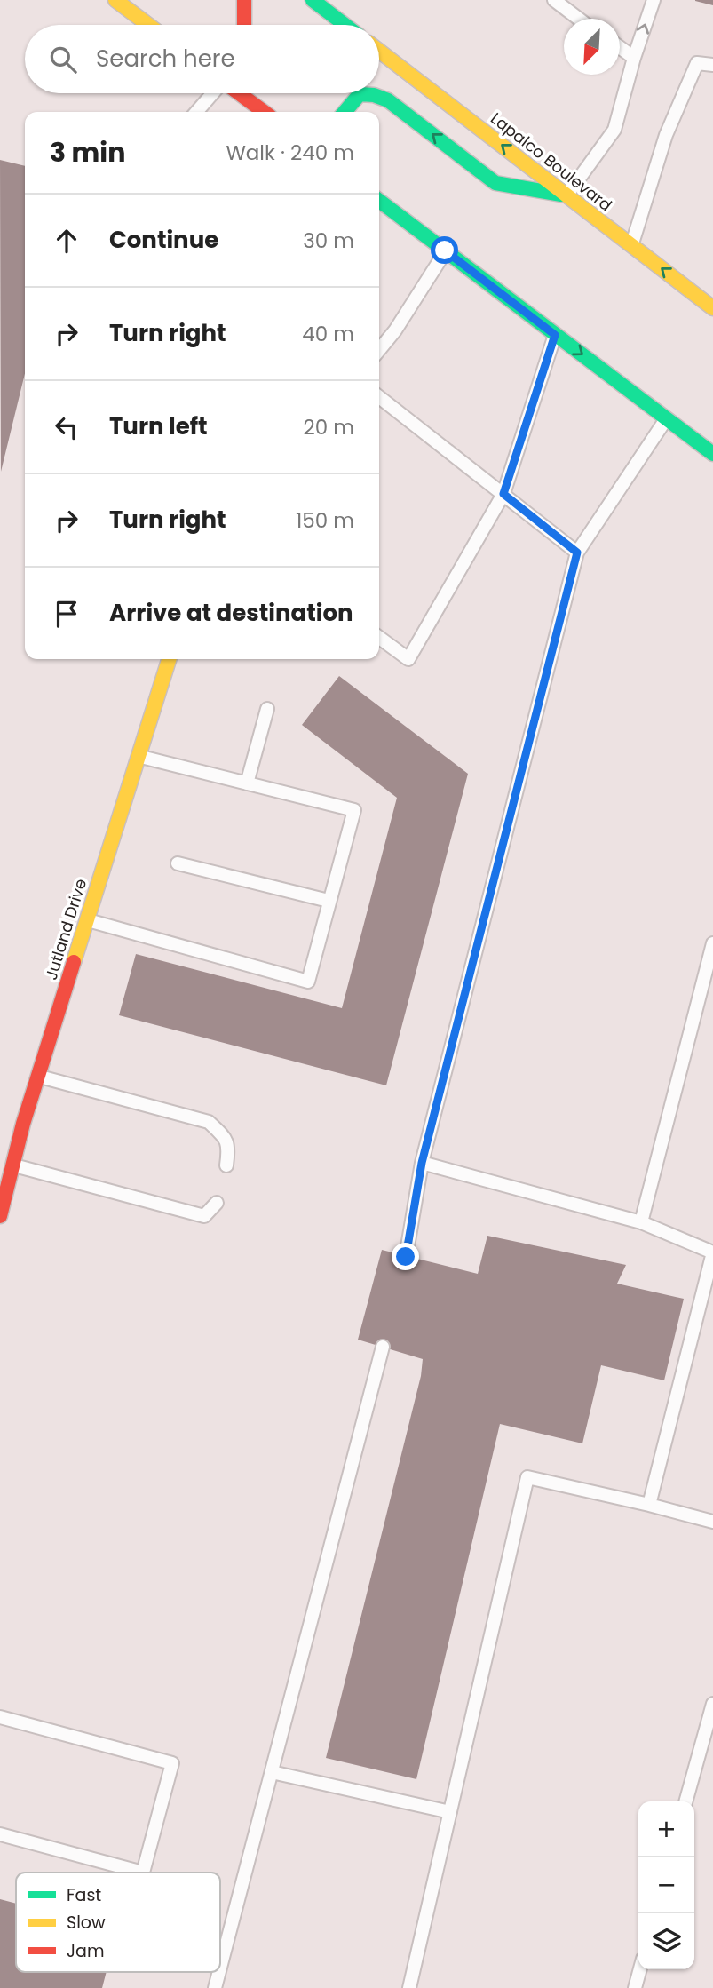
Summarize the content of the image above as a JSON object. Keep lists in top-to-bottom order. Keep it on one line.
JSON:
{"streets":{"main road":["Lapalco Boulevard","Jutland Drive"]},"legend":["Fast","Slow","Jam"],"north":"bottom left","page":{"search":"Search here","heading":["3 min","Walk · 240 m"],"list":[["Continue","30 m"],["Turn right","40 m"],["Turn left","20 m"],["Turn right","150 m"],"Arrive at destination"],"map_buttons":["+","−"]}}
